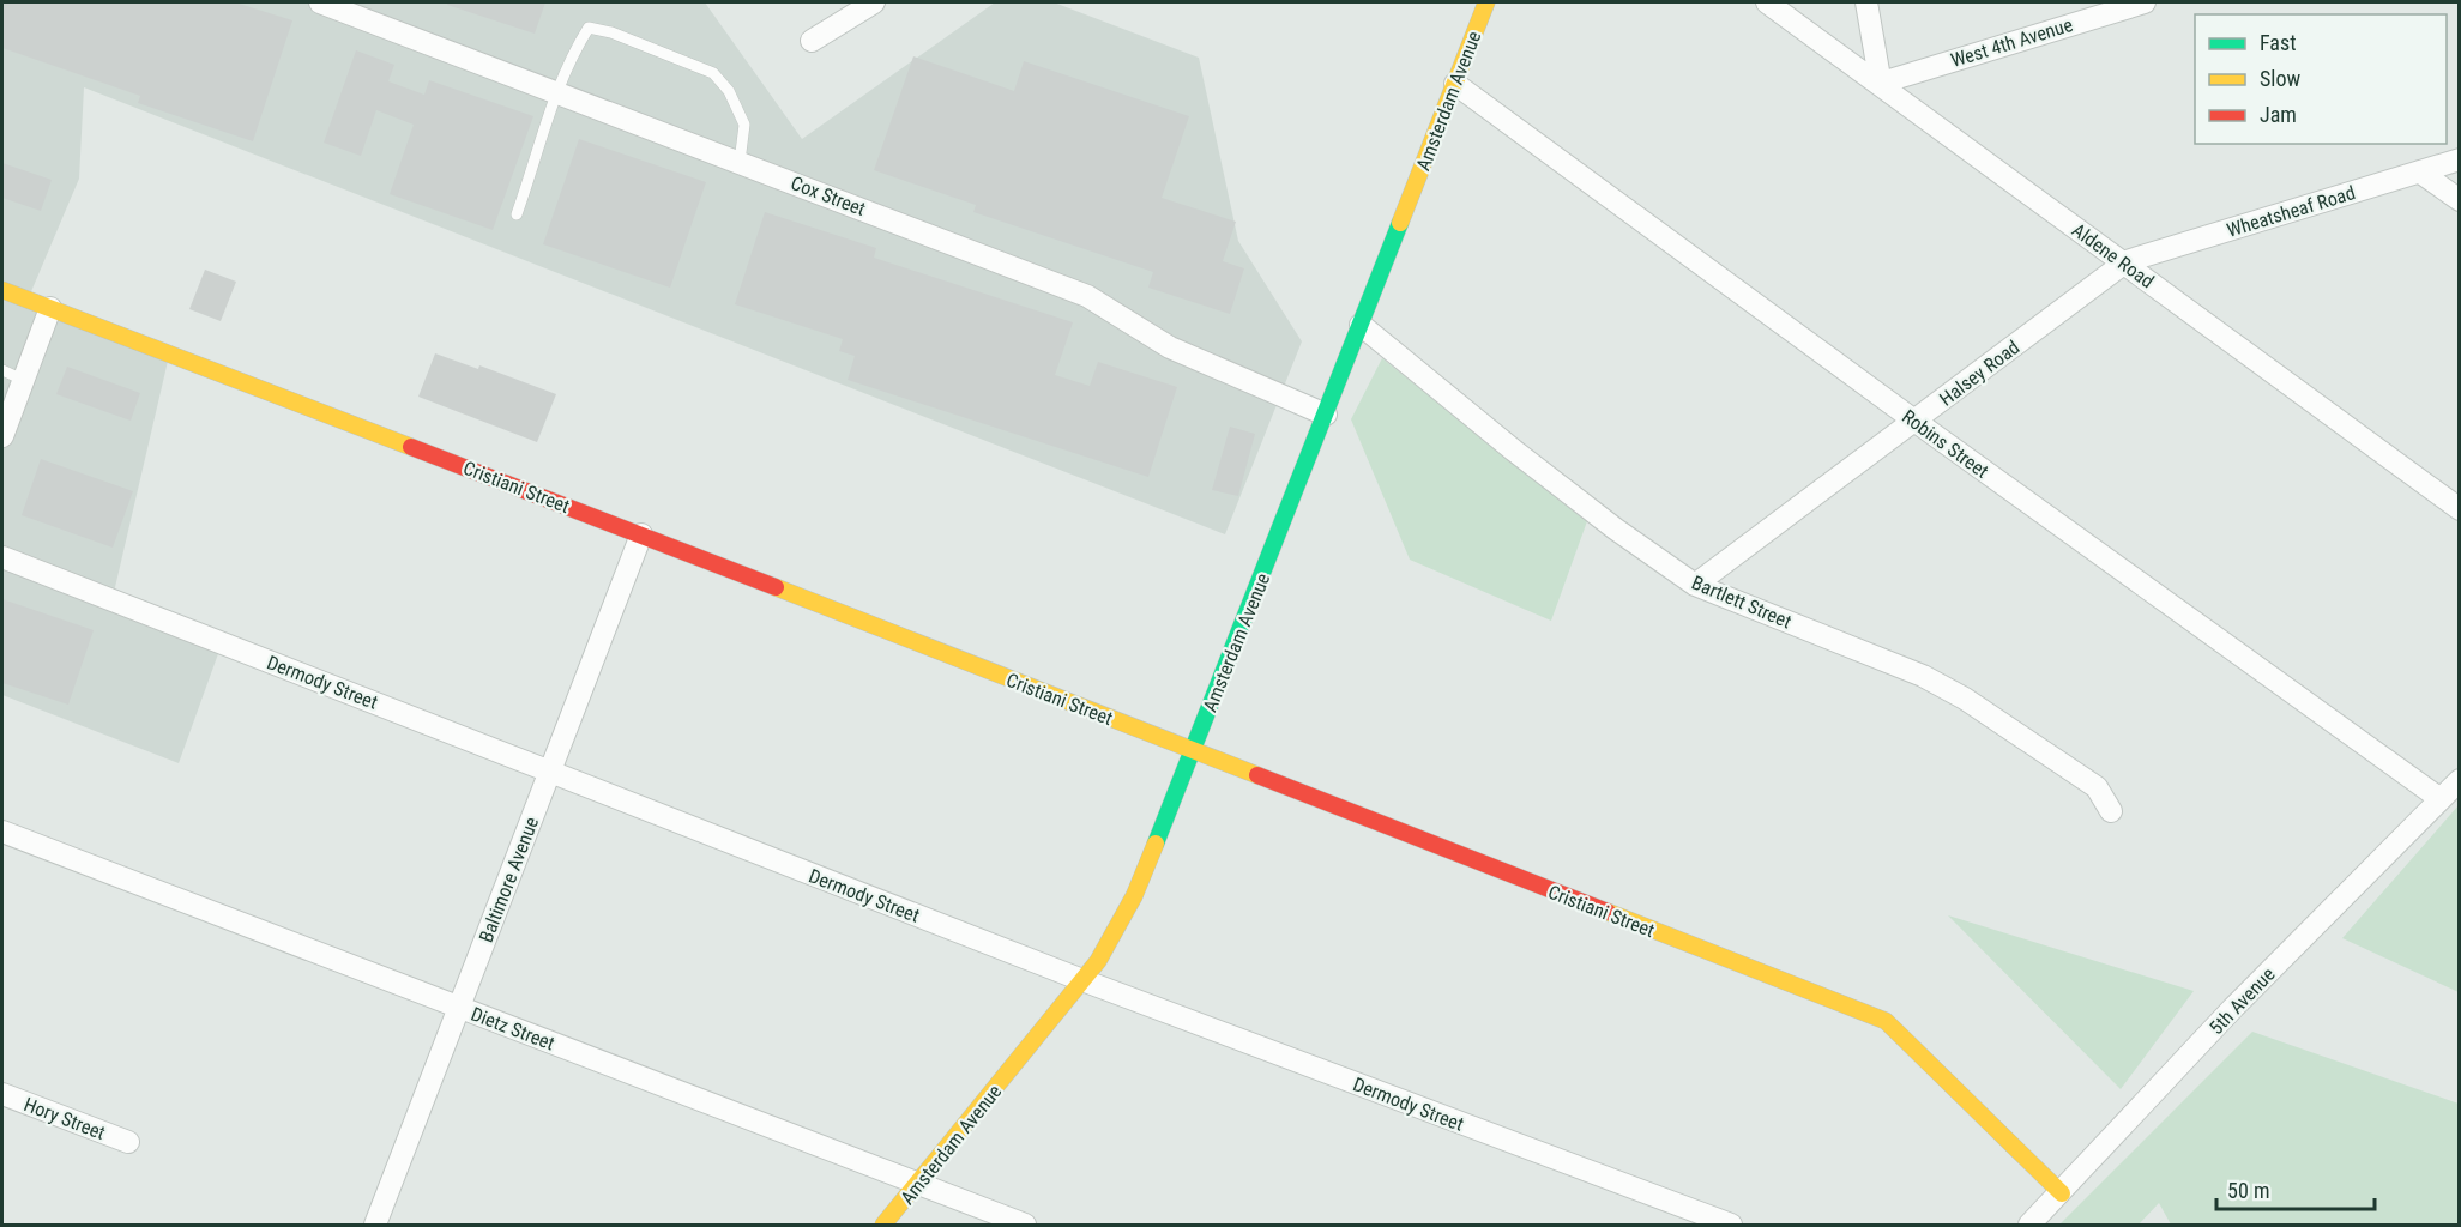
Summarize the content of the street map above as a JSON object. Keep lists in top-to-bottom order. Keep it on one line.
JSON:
{"streets":{"street":["West 4th Avenue","Amsterdam Avenue","Cox Street","Wheatsheaf Road","Aldene Road","Halsey Road","Robins Street","Cristiani Street","Bartlett Street","Dermody Street","Baltimore Avenue","5th Avenue","Dietz Street","Hory Street"]},"crossings":[["West 4th Avenue","Aldene Road"],["Amsterdam Avenue","Cox Street"],["Amsterdam Avenue","Robins Street"],["Amsterdam Avenue","Cristiani Street"],["Amsterdam Avenue","Bartlett Street"],["Amsterdam Avenue","Dermody Street"],["Amsterdam Avenue","Dietz Street"],["Wheatsheaf Road","Aldene Road"],["Wheatsheaf Road","Halsey Road"],["Aldene Road","Halsey Road"],["Halsey Road","Robins Street"],["Halsey Road","Bartlett Street"],["Robins Street","5th Avenue"],["Cristiani Street","Baltimore Avenue"],["Cristiani Street","5th Avenue"],["Dermody Street","Baltimore Avenue"],["Baltimore Avenue","Dietz Street"]],"legend":["Fast","Slow","Jam"],"scale_bar":"50 m"}
